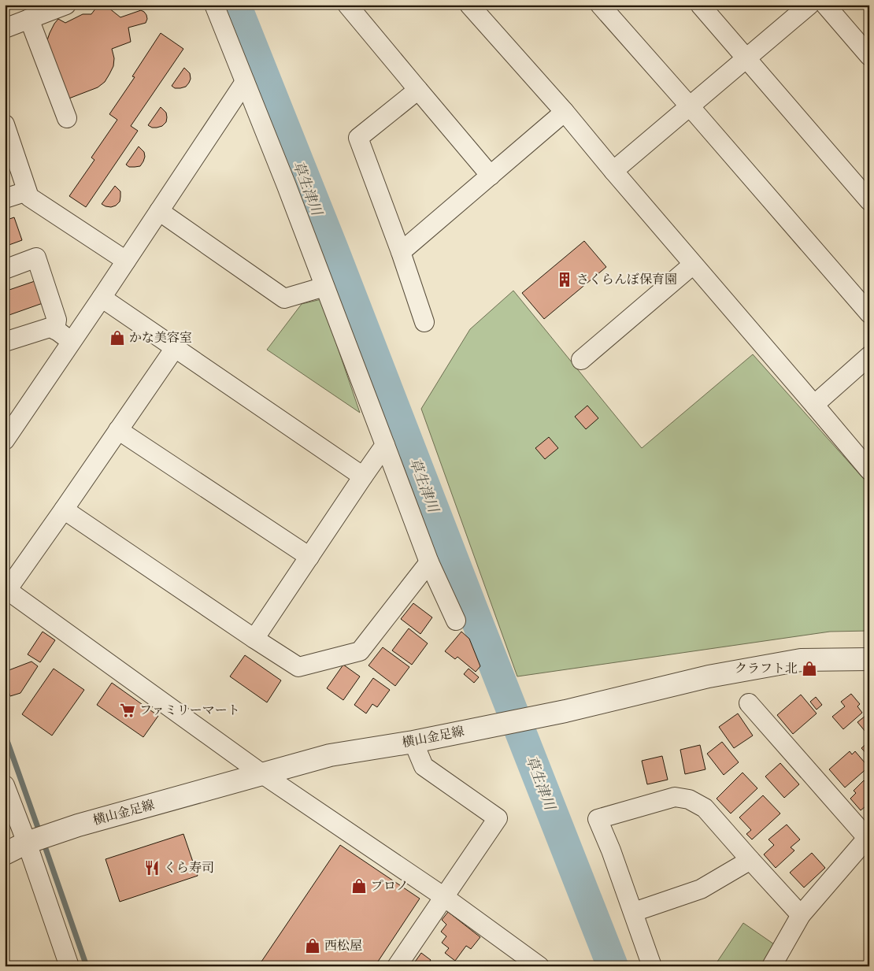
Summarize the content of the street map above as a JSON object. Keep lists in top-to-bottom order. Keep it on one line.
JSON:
{"streets":{"street":["横山金足線"]},"water":["草生津川"],"places":{"building":["さくらんぼ保育園"],"shop":["かな美容室","クラフト北","プロノ","西松屋"],"supermarket":["ファミリーマート"],"restaurant":["くら寿司"]}}
